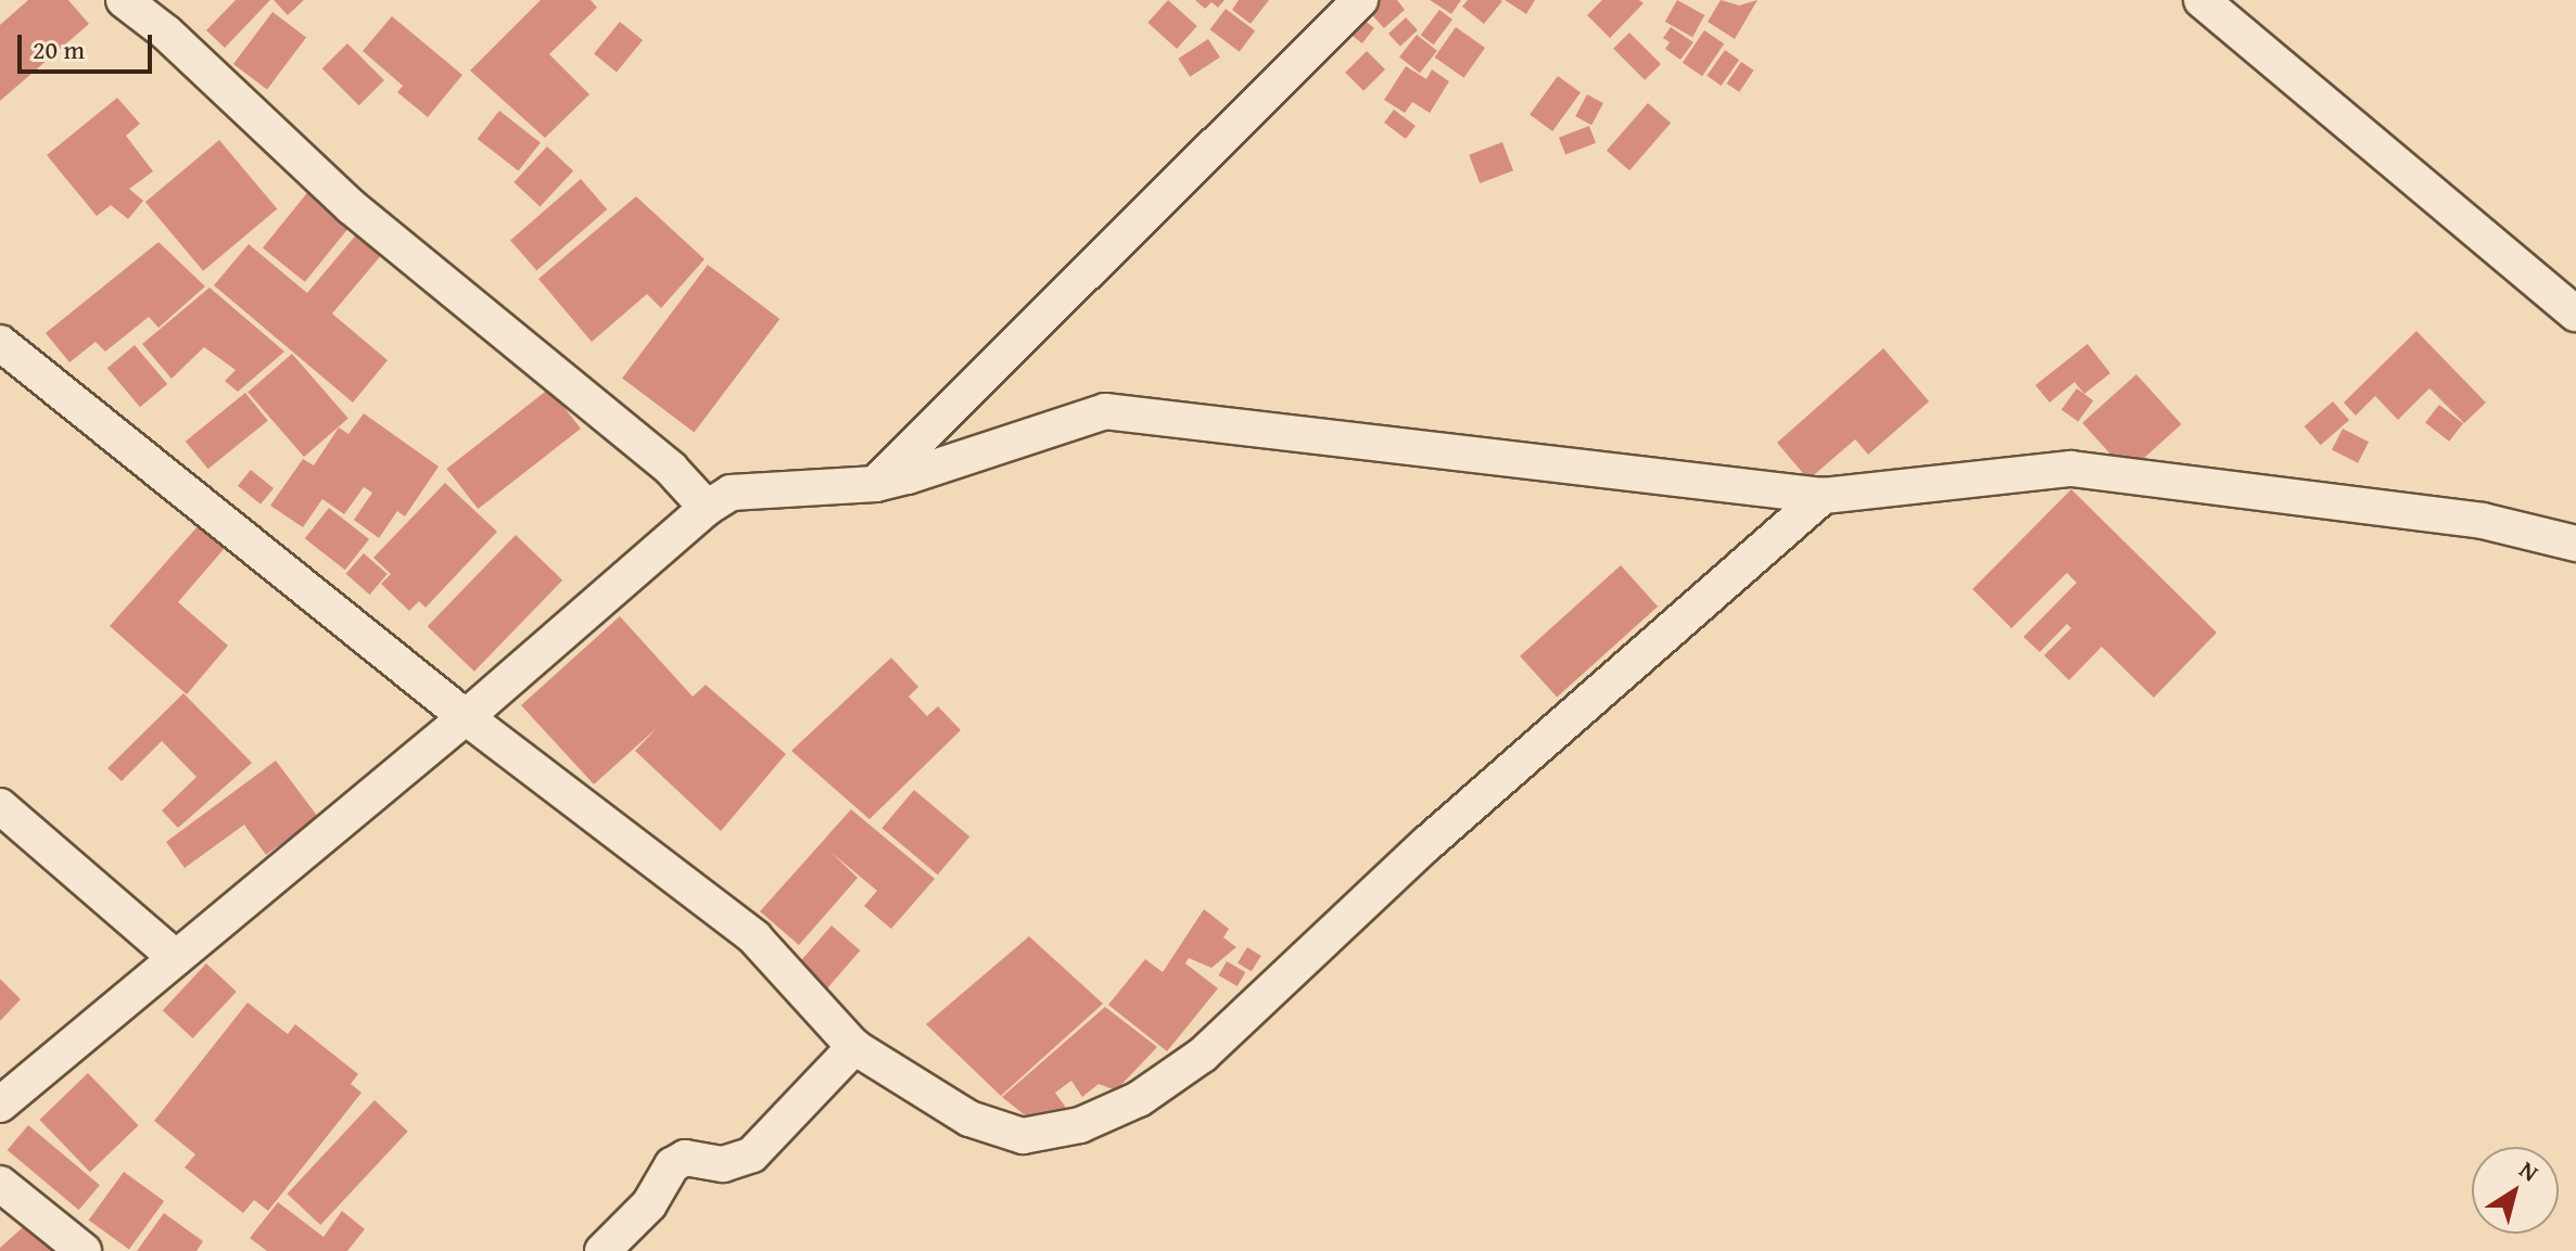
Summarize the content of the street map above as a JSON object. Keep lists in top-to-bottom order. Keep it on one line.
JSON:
{"scale_bar":"20 m","north":"top right"}
